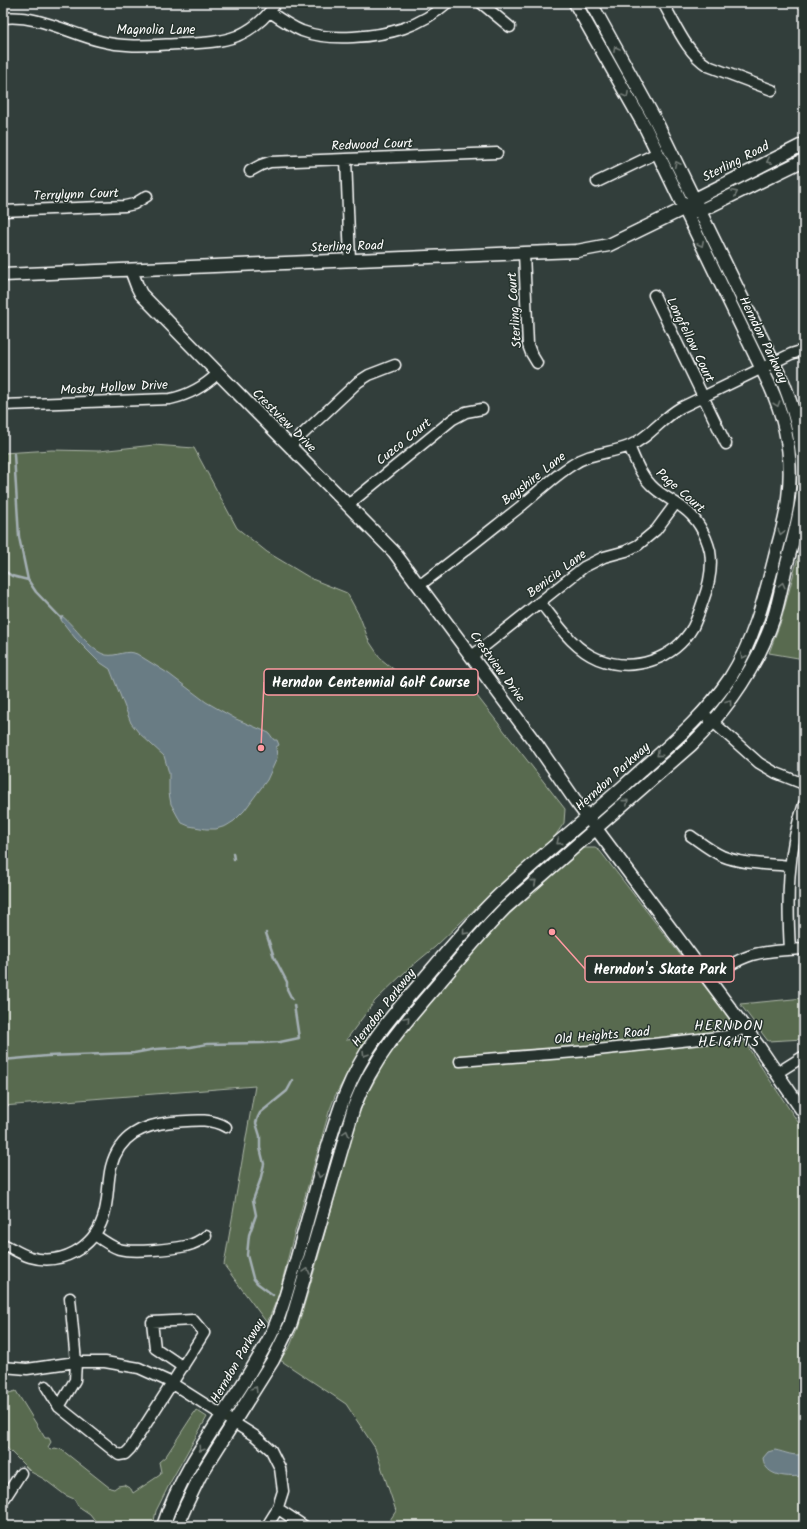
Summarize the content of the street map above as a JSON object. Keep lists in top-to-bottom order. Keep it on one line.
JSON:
{"streets":{"main road":["Sterling Road","Herndon Parkway","Crestview Drive"],"street":["Magnolia Lane","Redwood Court","Terrylynn Court","Sterling Court","Longfellow Court","Mosby Hollow Drive","Cuzco Court","Bayshire Lane","Page Court","Benicia Lane","Old Heights Road"]},"crossings":[["Sterling Road","Sterling Court"],["Sterling Road","Herndon Parkway"],["Sterling Road","Crestview Drive"],["Longfellow Court","Bayshire Lane"],["Herndon Parkway","Crestview Drive"],["Herndon Parkway","Bayshire Lane"],["Mosby Hollow Drive","Crestview Drive"],["Crestview Drive","Cuzco Court"],["Crestview Drive","Bayshire Lane"],["Crestview Drive","Benicia Lane"],["Crestview Drive","Old Heights Road"],["Bayshire Lane","Page Court"],["Page Court","Benicia Lane"]],"districts":["HERNDON HEIGHTS"],"places":["Herndon Centennial Golf Course","Herndon's Skate Park"]}
